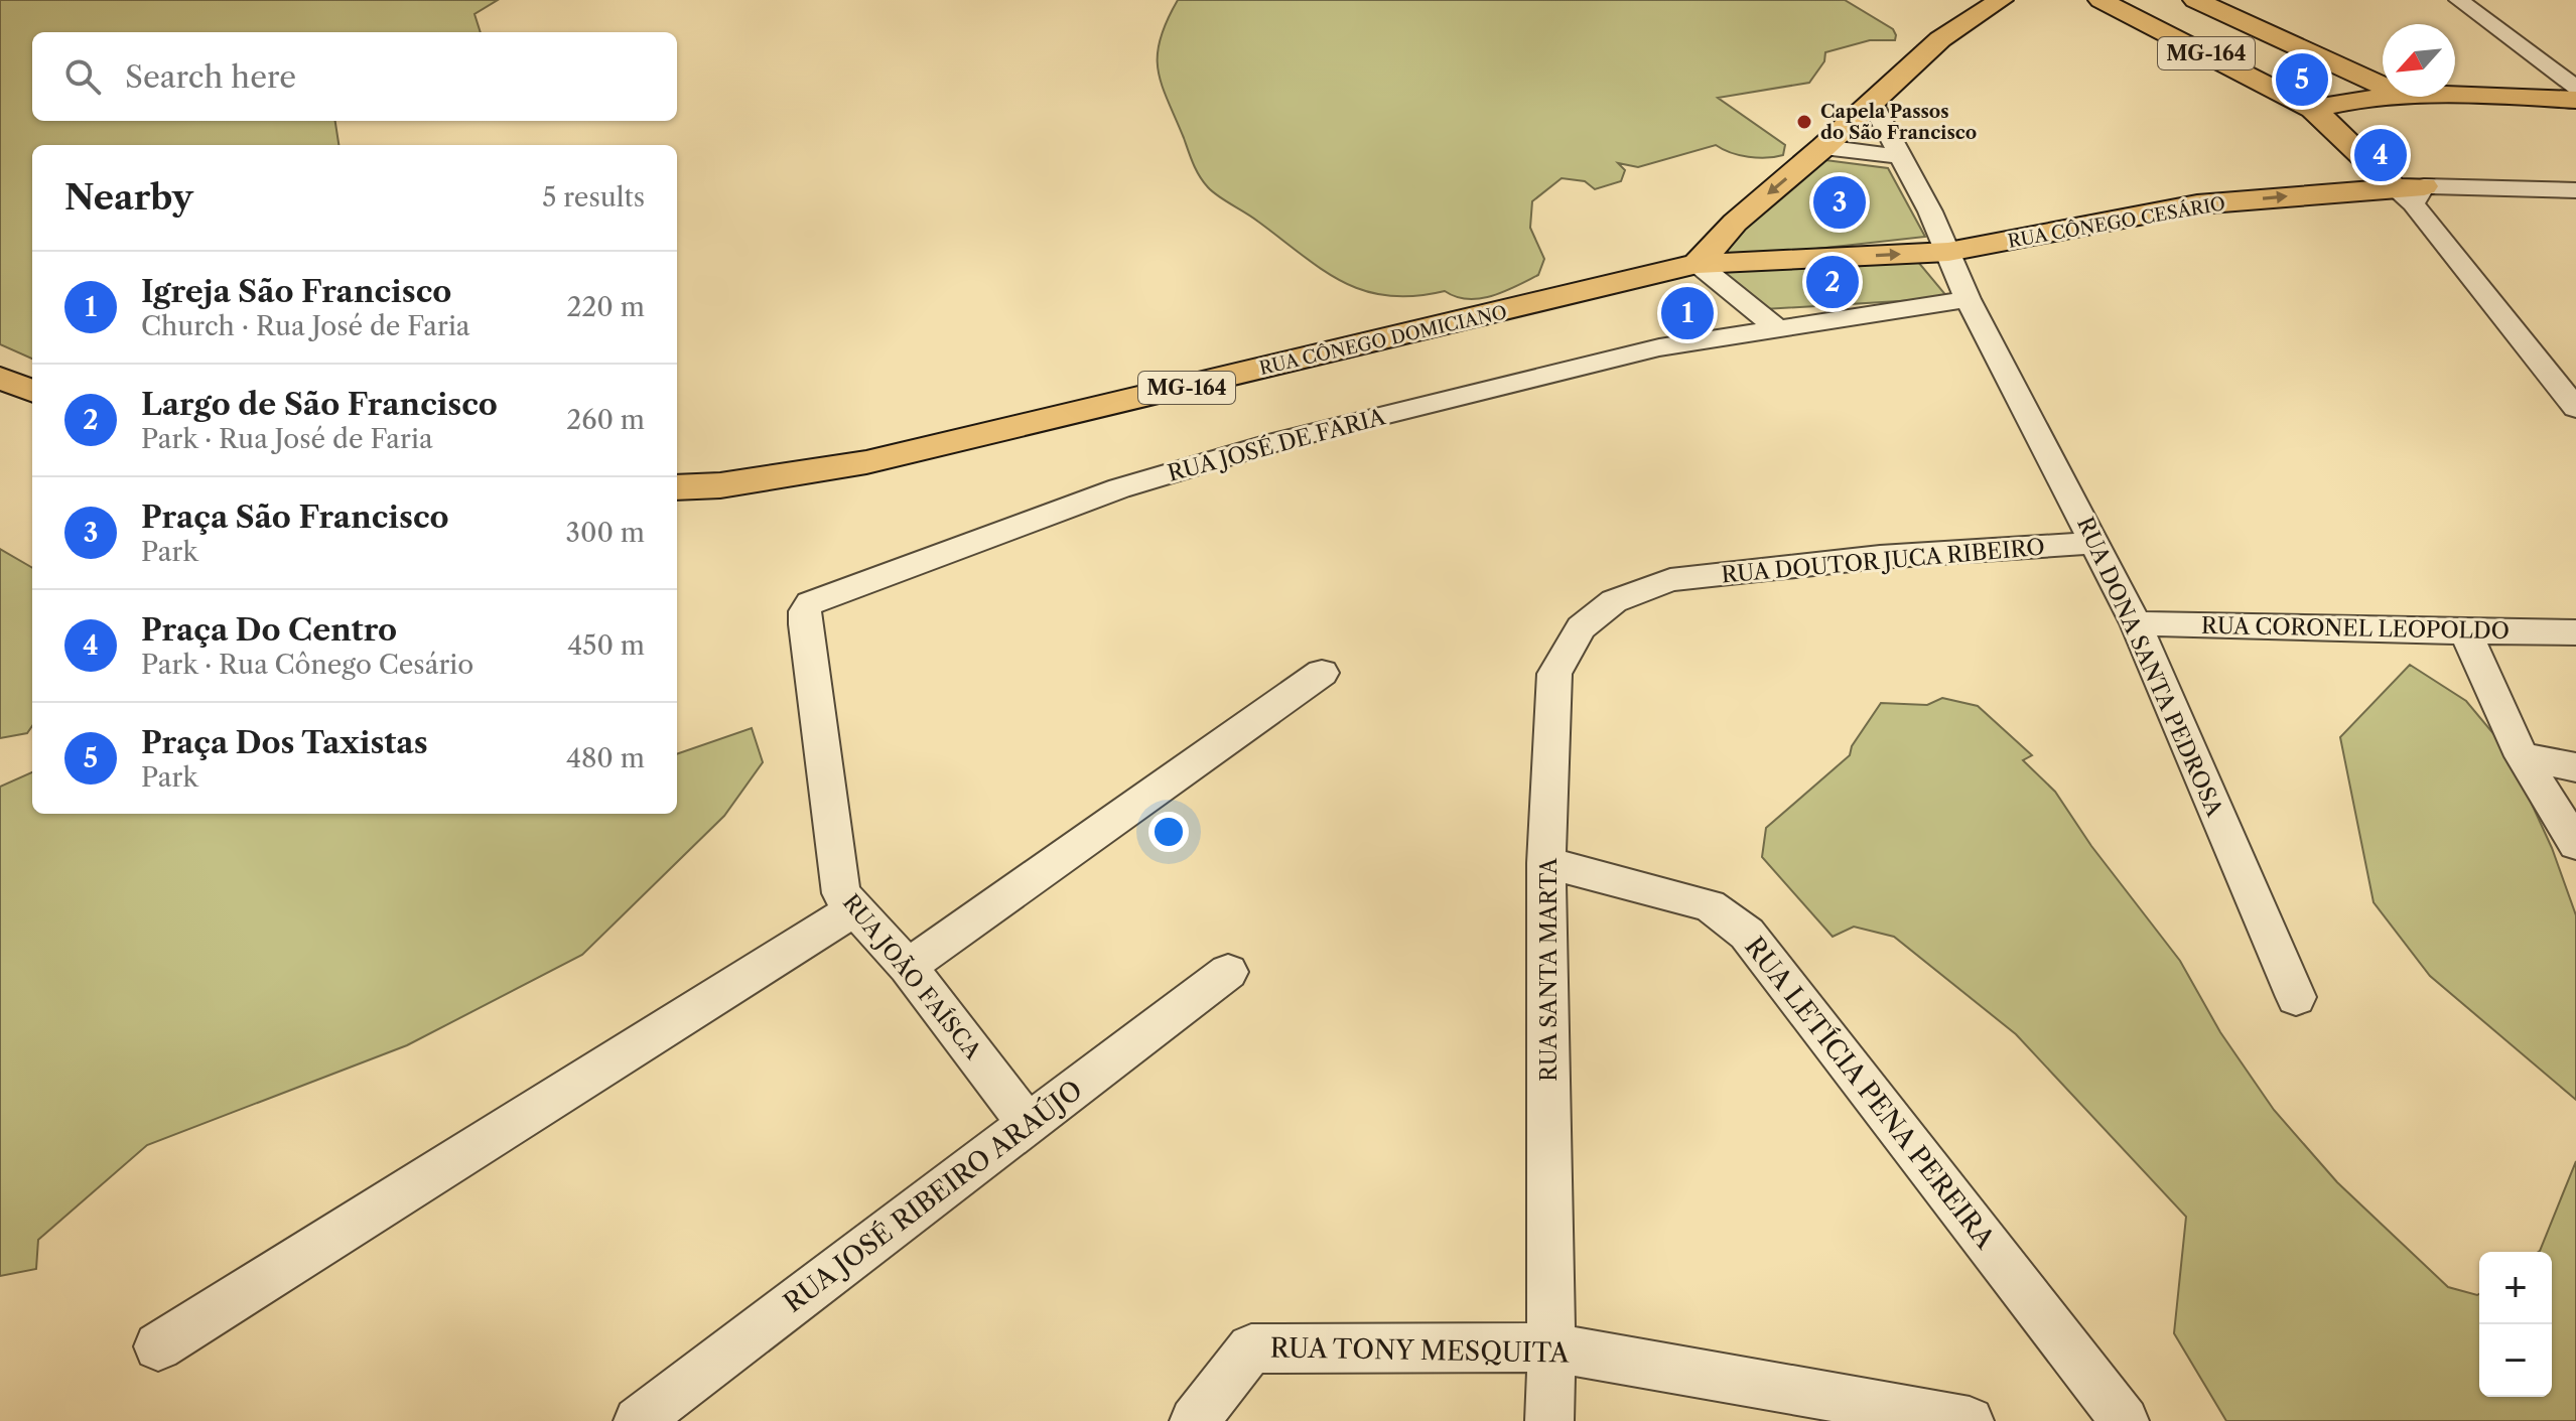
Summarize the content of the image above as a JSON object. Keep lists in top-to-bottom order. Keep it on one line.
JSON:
{"streets":{"main road":["MG-164","RUA CÔNEGO CESÁRIO","RUA CÔNEGO DOMICIANO"],"street":["RUA JOSÉ DE FARIA","RUA DOUTOR JUCA RIBEIRO","RUA CORONEL LEOPOLDO","RUA DONA SANTA PEDROSA","RUA SANTA MARTA","RUA JOÃO FAÍSCA","RUA LETÍCIA PENA PEREIRA","RUA JOSÉ RIBEIRO ARAÚJO","RUA TONY MESQUITA"]},"crossings":[["MG-164","RUA CÔNEGO CESÁRIO"],["MG-164","RUA CÔNEGO DOMICIANO"],["MG-164","RUA DONA SANTA PEDROSA"],["RUA CÔNEGO CESÁRIO","RUA DONA SANTA PEDROSA"],["RUA JOSÉ DE FARIA","RUA DONA SANTA PEDROSA"],["RUA JOSÉ DE FARIA","RUA JOÃO FAÍSCA"],["RUA DOUTOR JUCA RIBEIRO","RUA DONA SANTA PEDROSA"],["RUA DOUTOR JUCA RIBEIRO","RUA SANTA MARTA"],["RUA CORONEL LEOPOLDO","RUA DONA SANTA PEDROSA"],["RUA SANTA MARTA","RUA LETÍCIA PENA PEREIRA"],["RUA SANTA MARTA","RUA TONY MESQUITA"],["RUA JOÃO FAÍSCA","RUA JOSÉ RIBEIRO ARAÚJO"]],"one_way":["RUA CÔNEGO CESÁRIO"],"places":["Capela Passos do São Francisco"],"north":"bottom left","page":{"search":"Search here","pins":["5","4","3","2","1"],"heading":["Nearby","5 results"],"list":[{"mark":"1","name":"Igreja São Francisco","note":"Church · Rua José de Faria","value":"220 m"},{"mark":"2","name":"Largo de São Francisco","note":"Park · Rua José de Faria","value":"260 m"},{"mark":"3","name":"Praça São Francisco","note":"Park","value":"300 m"},{"mark":"4","name":"Praça Do Centro","note":"Park · Rua Cônego Cesário","value":"450 m"},{"mark":"5","name":"Praça Dos Taxistas","note":"Park","value":"480 m"}],"map_buttons":["+","−"]}}
